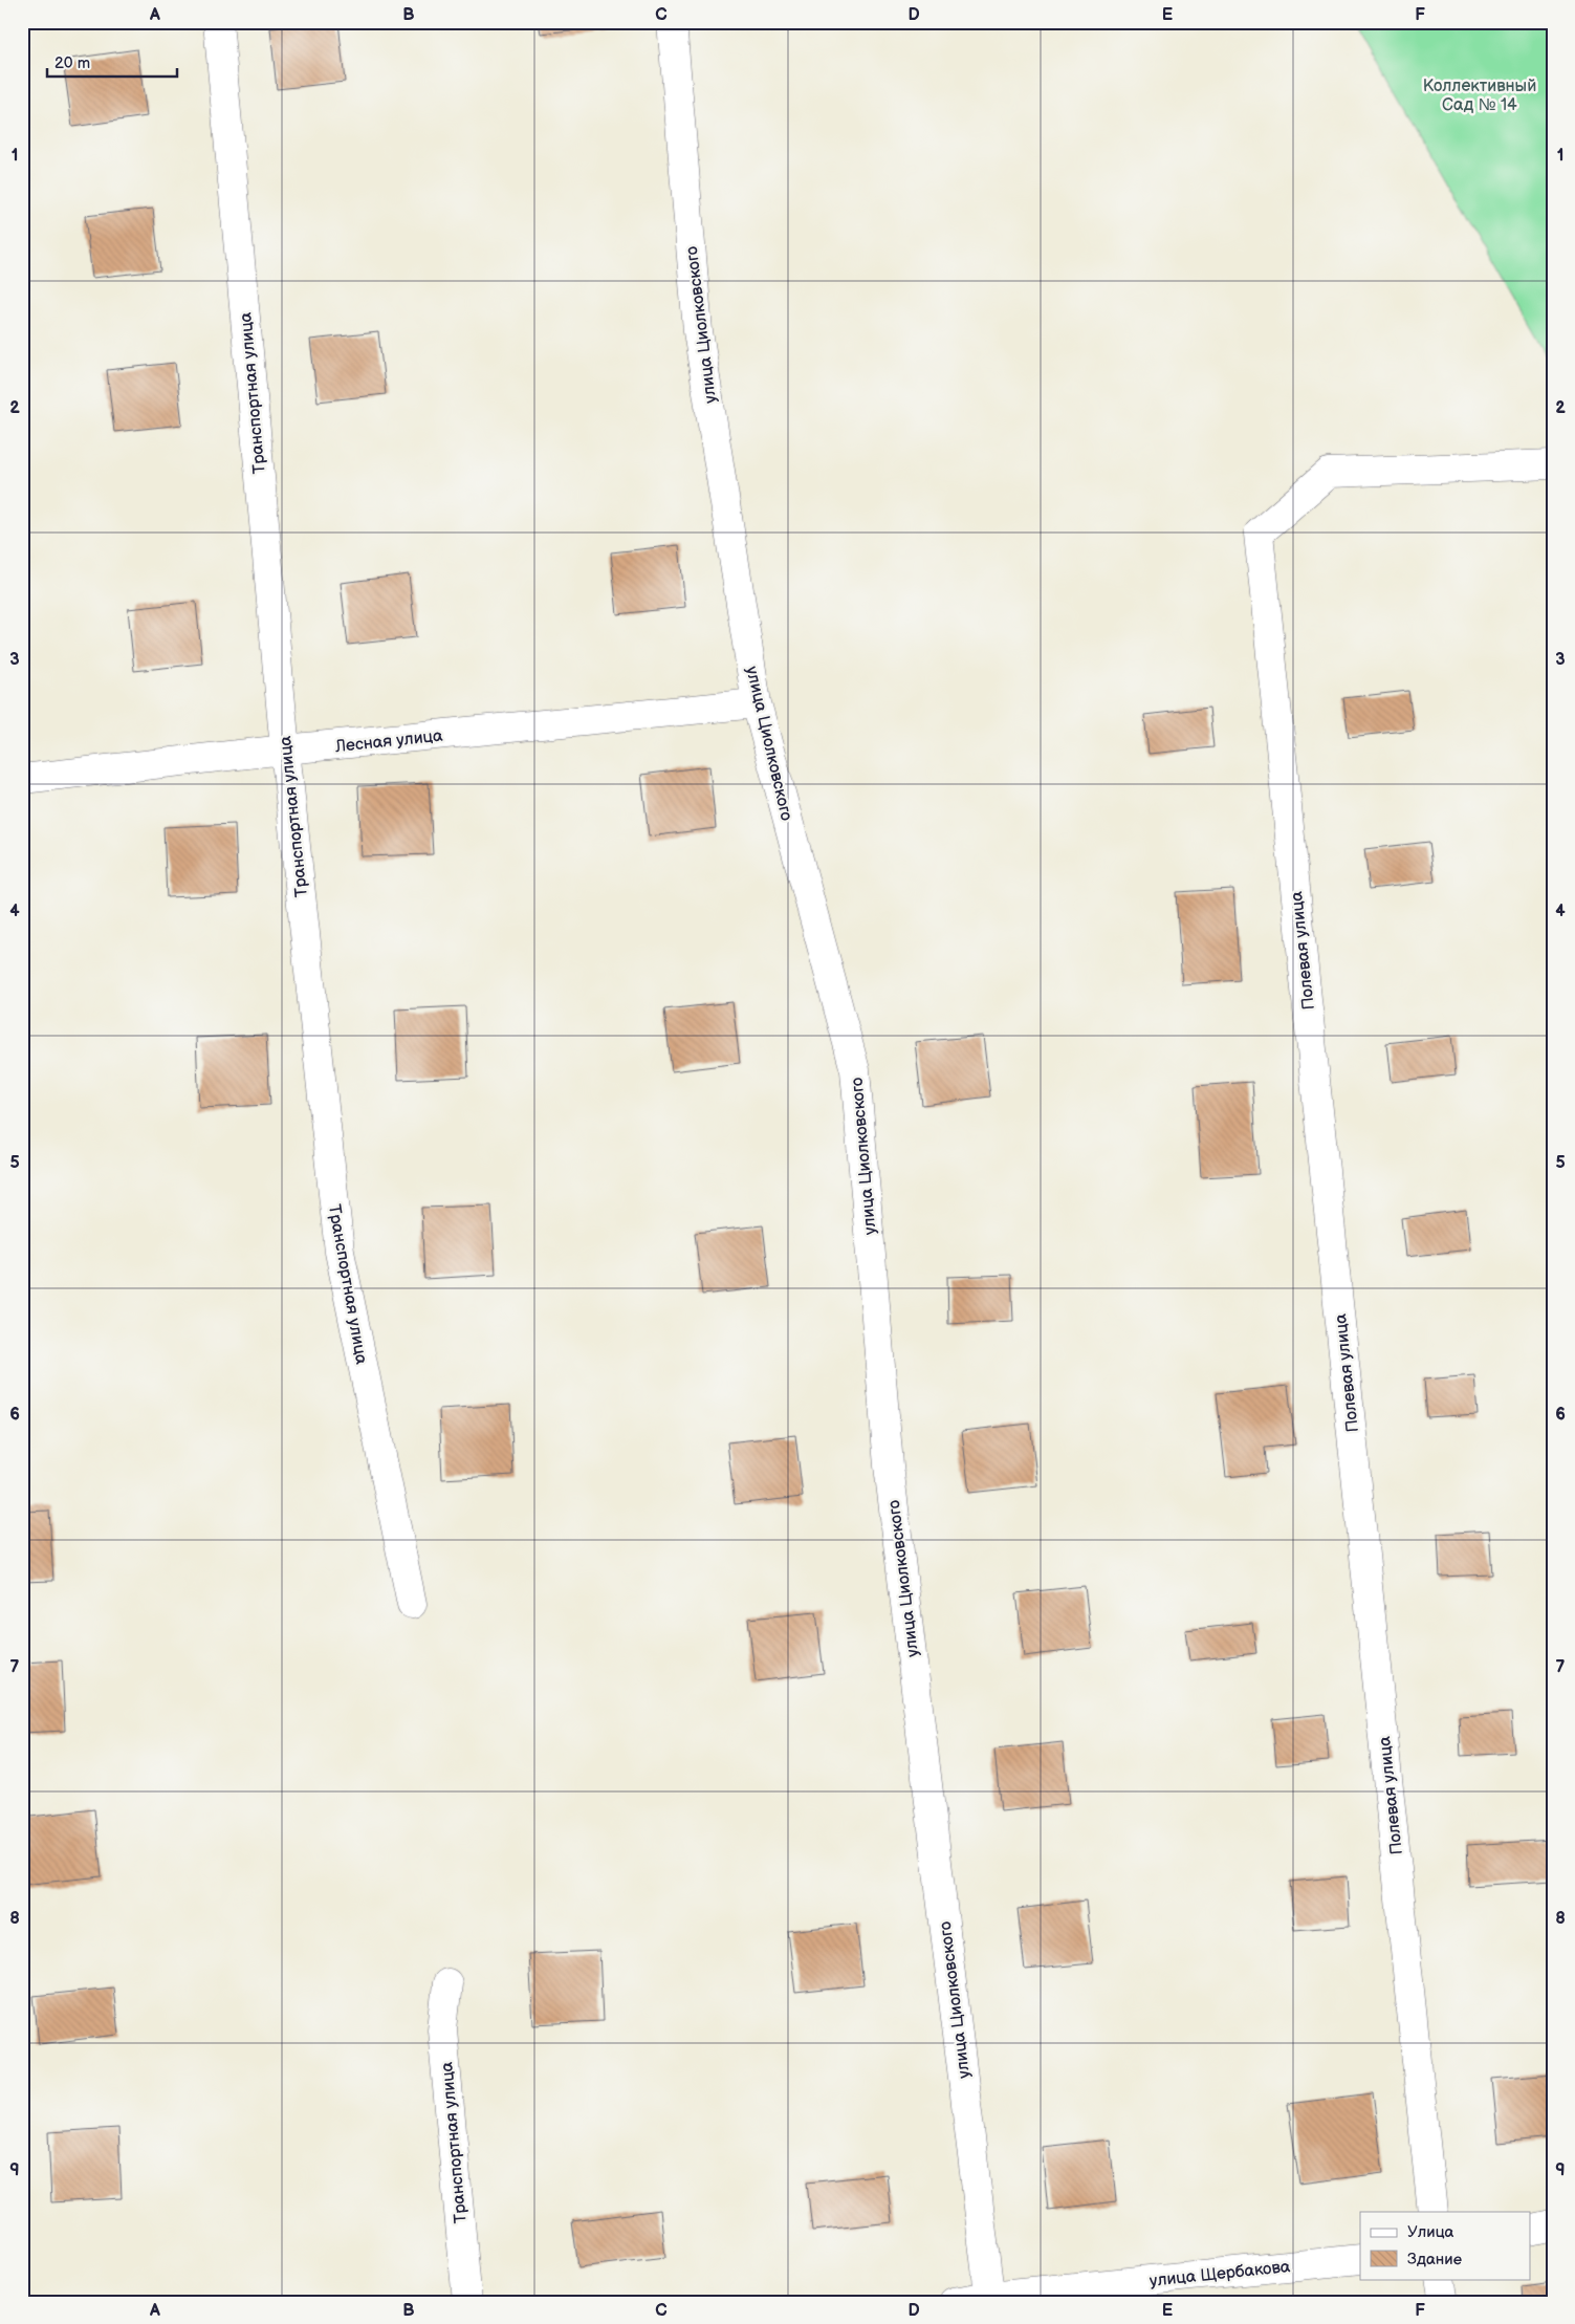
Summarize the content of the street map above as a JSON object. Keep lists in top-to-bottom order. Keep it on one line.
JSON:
{"streets":{"street":["улица Циолковского","Транспортная улица","Лесная улица","Полевая улица","улица Щербакова"]},"crossings":[["улица Циолковского","Лесная улица"],["улица Циолковского","улица Щербакова"],["Транспортная улица","Лесная улица"]],"parks":["Коллективный Сад № 14"],"legend":["Улица","Здание"],"scale_bar":"20 m","grid":{"columns":["A","B","C","D","E","F"],"rows":["1","2","3","4","5","6","7","8","9"]}}
